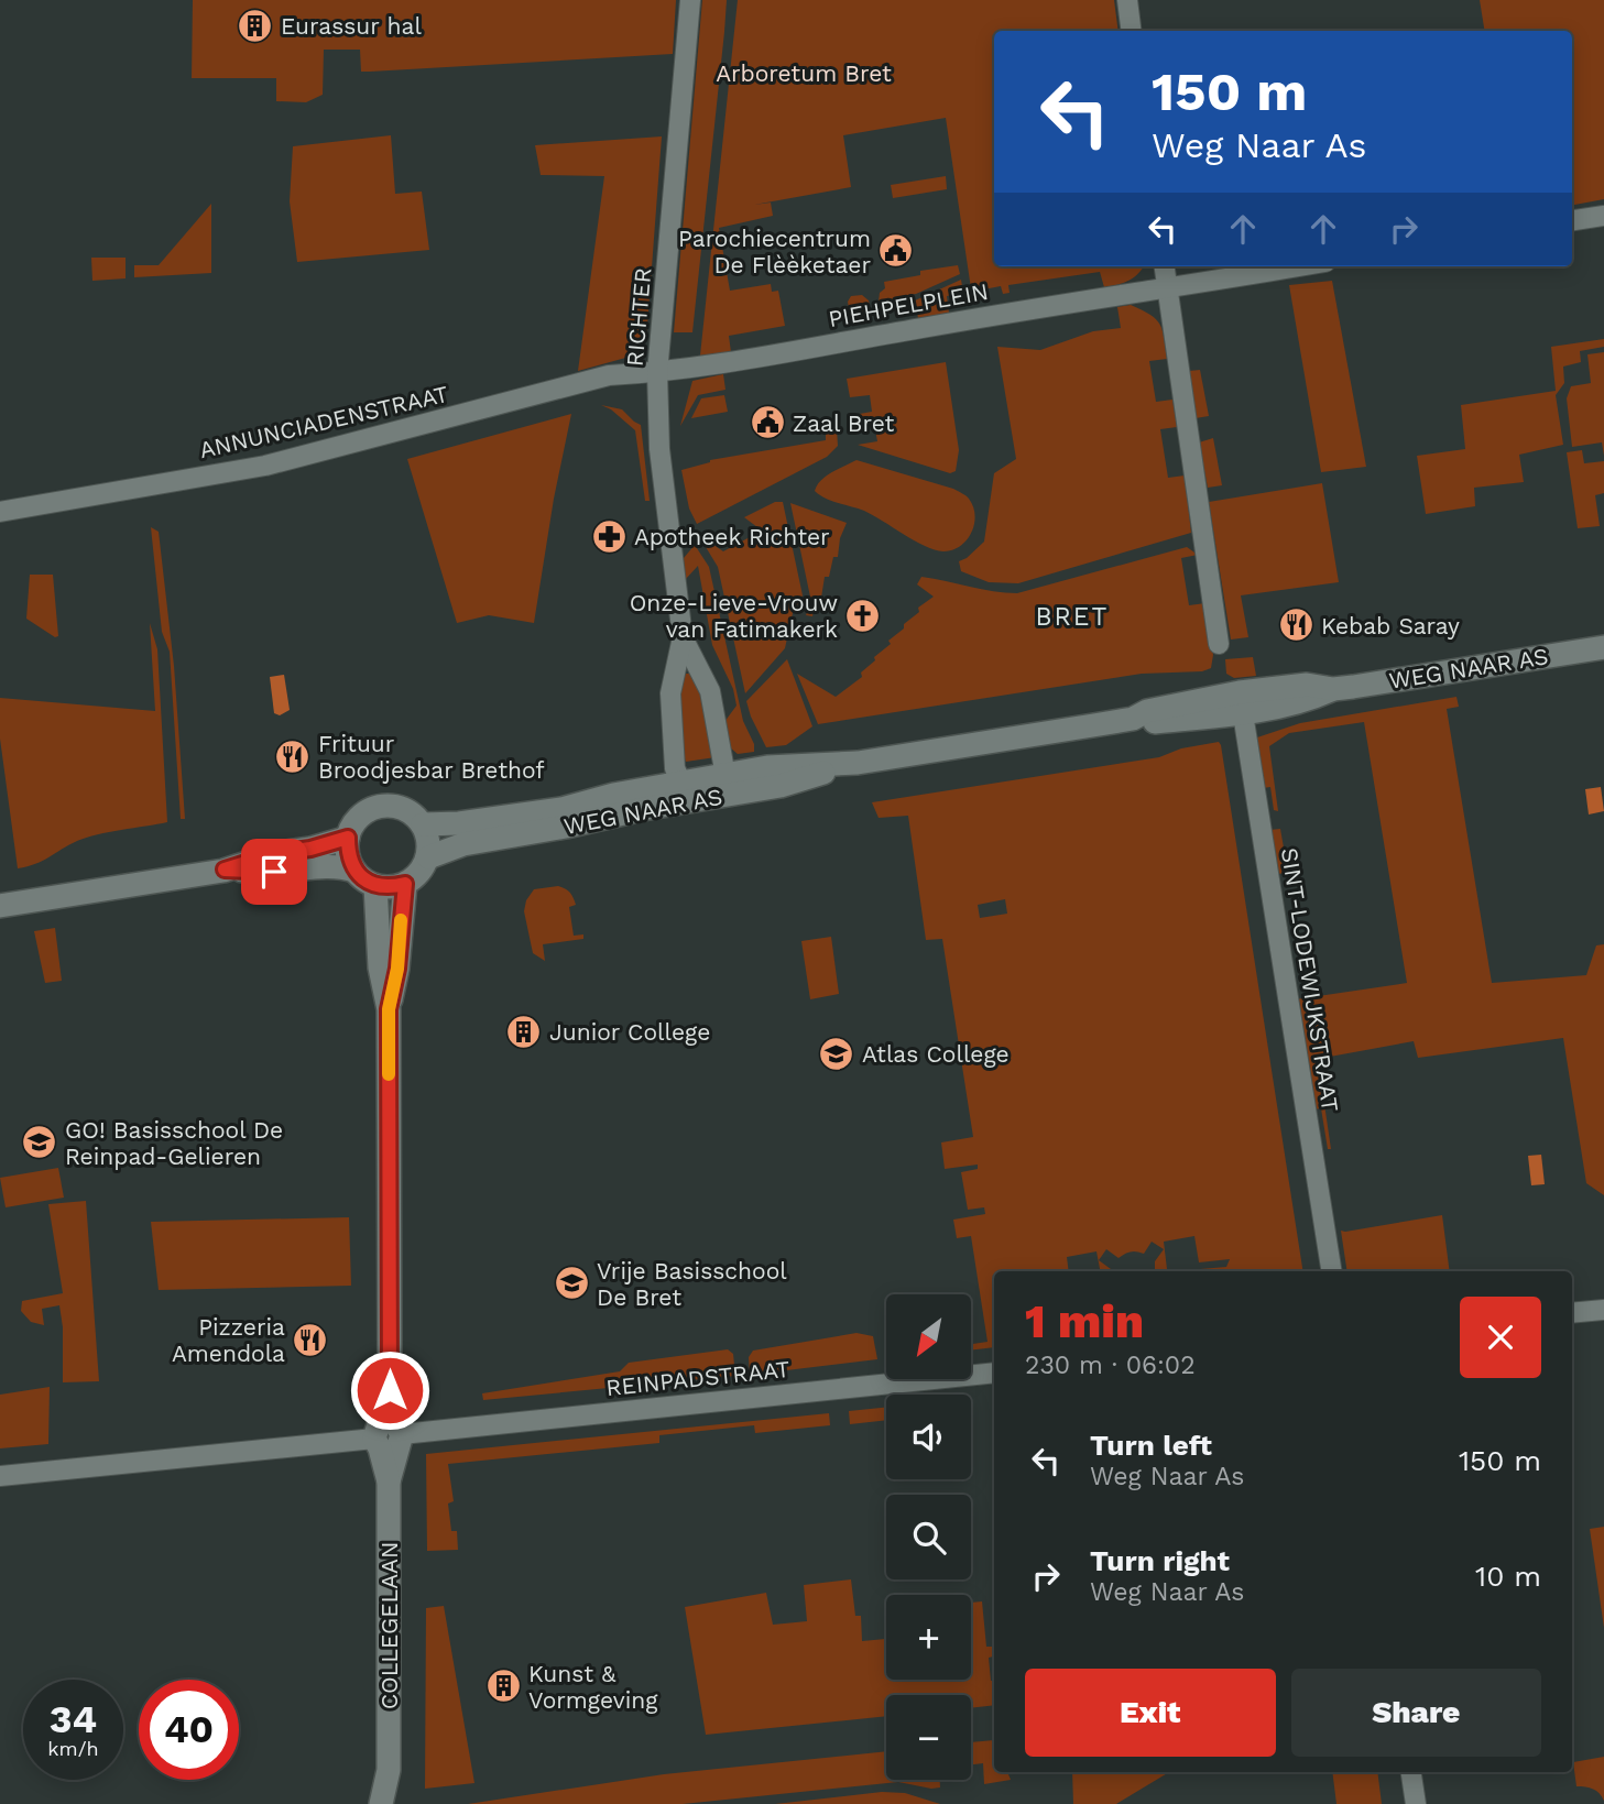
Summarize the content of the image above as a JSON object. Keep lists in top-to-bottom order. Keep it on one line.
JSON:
{"streets":{"main road":["WEG NAAR AS","COLLEGELAAN"],"street":["PIEHPELPLEIN","RICHTER","ANNUNCIADENSTRAAT","SINT-LODEWIJKSTRAAT","REINPADSTRAAT"]},"crossings":[["PIEHPELPLEIN","RICHTER"],["PIEHPELPLEIN","ANNUNCIADENSTRAAT"],["RICHTER","ANNUNCIADENSTRAAT"],["RICHTER","WEG NAAR AS"],["WEG NAAR AS","SINT-LODEWIJKSTRAAT"],["WEG NAAR AS","COLLEGELAAN"],["REINPADSTRAAT","COLLEGELAAN"]],"districts":["BRET"],"parks":["Arboretum Bret"],"places":{"building":["Eurassur hal","Junior College","Kunst & Vormgeving"],"public building":["Parochiecentrum De Flèèketaer","Zaal Bret"],"pharmacy":["Apotheek Richter"],"church":["Onze-Lieve-Vrouw van Fatimakerk"],"restaurant":["Kebab Saray","Frituur Broodjesbar Brethof","Pizzeria Amendola"],"school or university":["Atlas College","GO! Basisschool De Reinpad-Gelieren","Vrije Basisschool De Bret"]},"north":"bottom left","page":{"turn":["150 m","Weg Naar As"],"heading":["1 min","230 m · 06:02"],"map_buttons":["+","−"],"list":[{"name":"Turn left","note":"Weg Naar As","value":"150 m"},{"name":"Turn right","note":"Weg Naar As","value":"10 m"}],"buttons":["Exit","Share"],"speed":"34 km/h","limit":"40"}}
